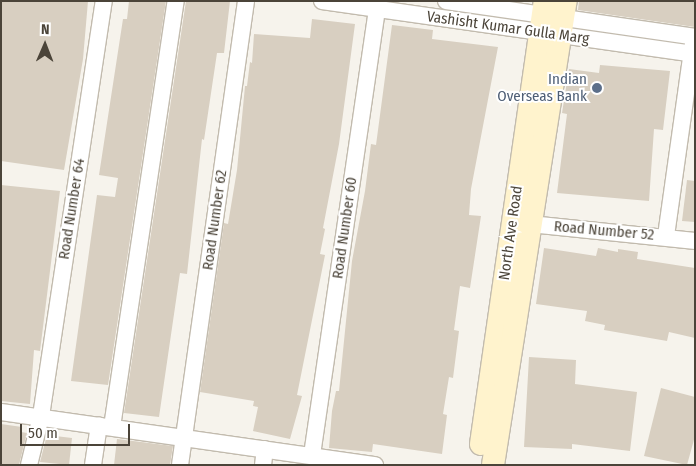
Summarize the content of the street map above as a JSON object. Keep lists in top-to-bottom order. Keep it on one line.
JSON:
{"streets":{"street":["Vashisht Kumar Gulla Marg","Road Number 64","Road Number 62","Road Number 60","Road Number 52","North Ave Road"]},"crossings":[["Vashisht Kumar Gulla Marg","Road Number 60"],["Vashisht Kumar Gulla Marg","North Ave Road"],["Road Number 52","North Ave Road"]],"places":["Indian Overseas Bank"],"scale_bar":"50 m","north":"top"}
